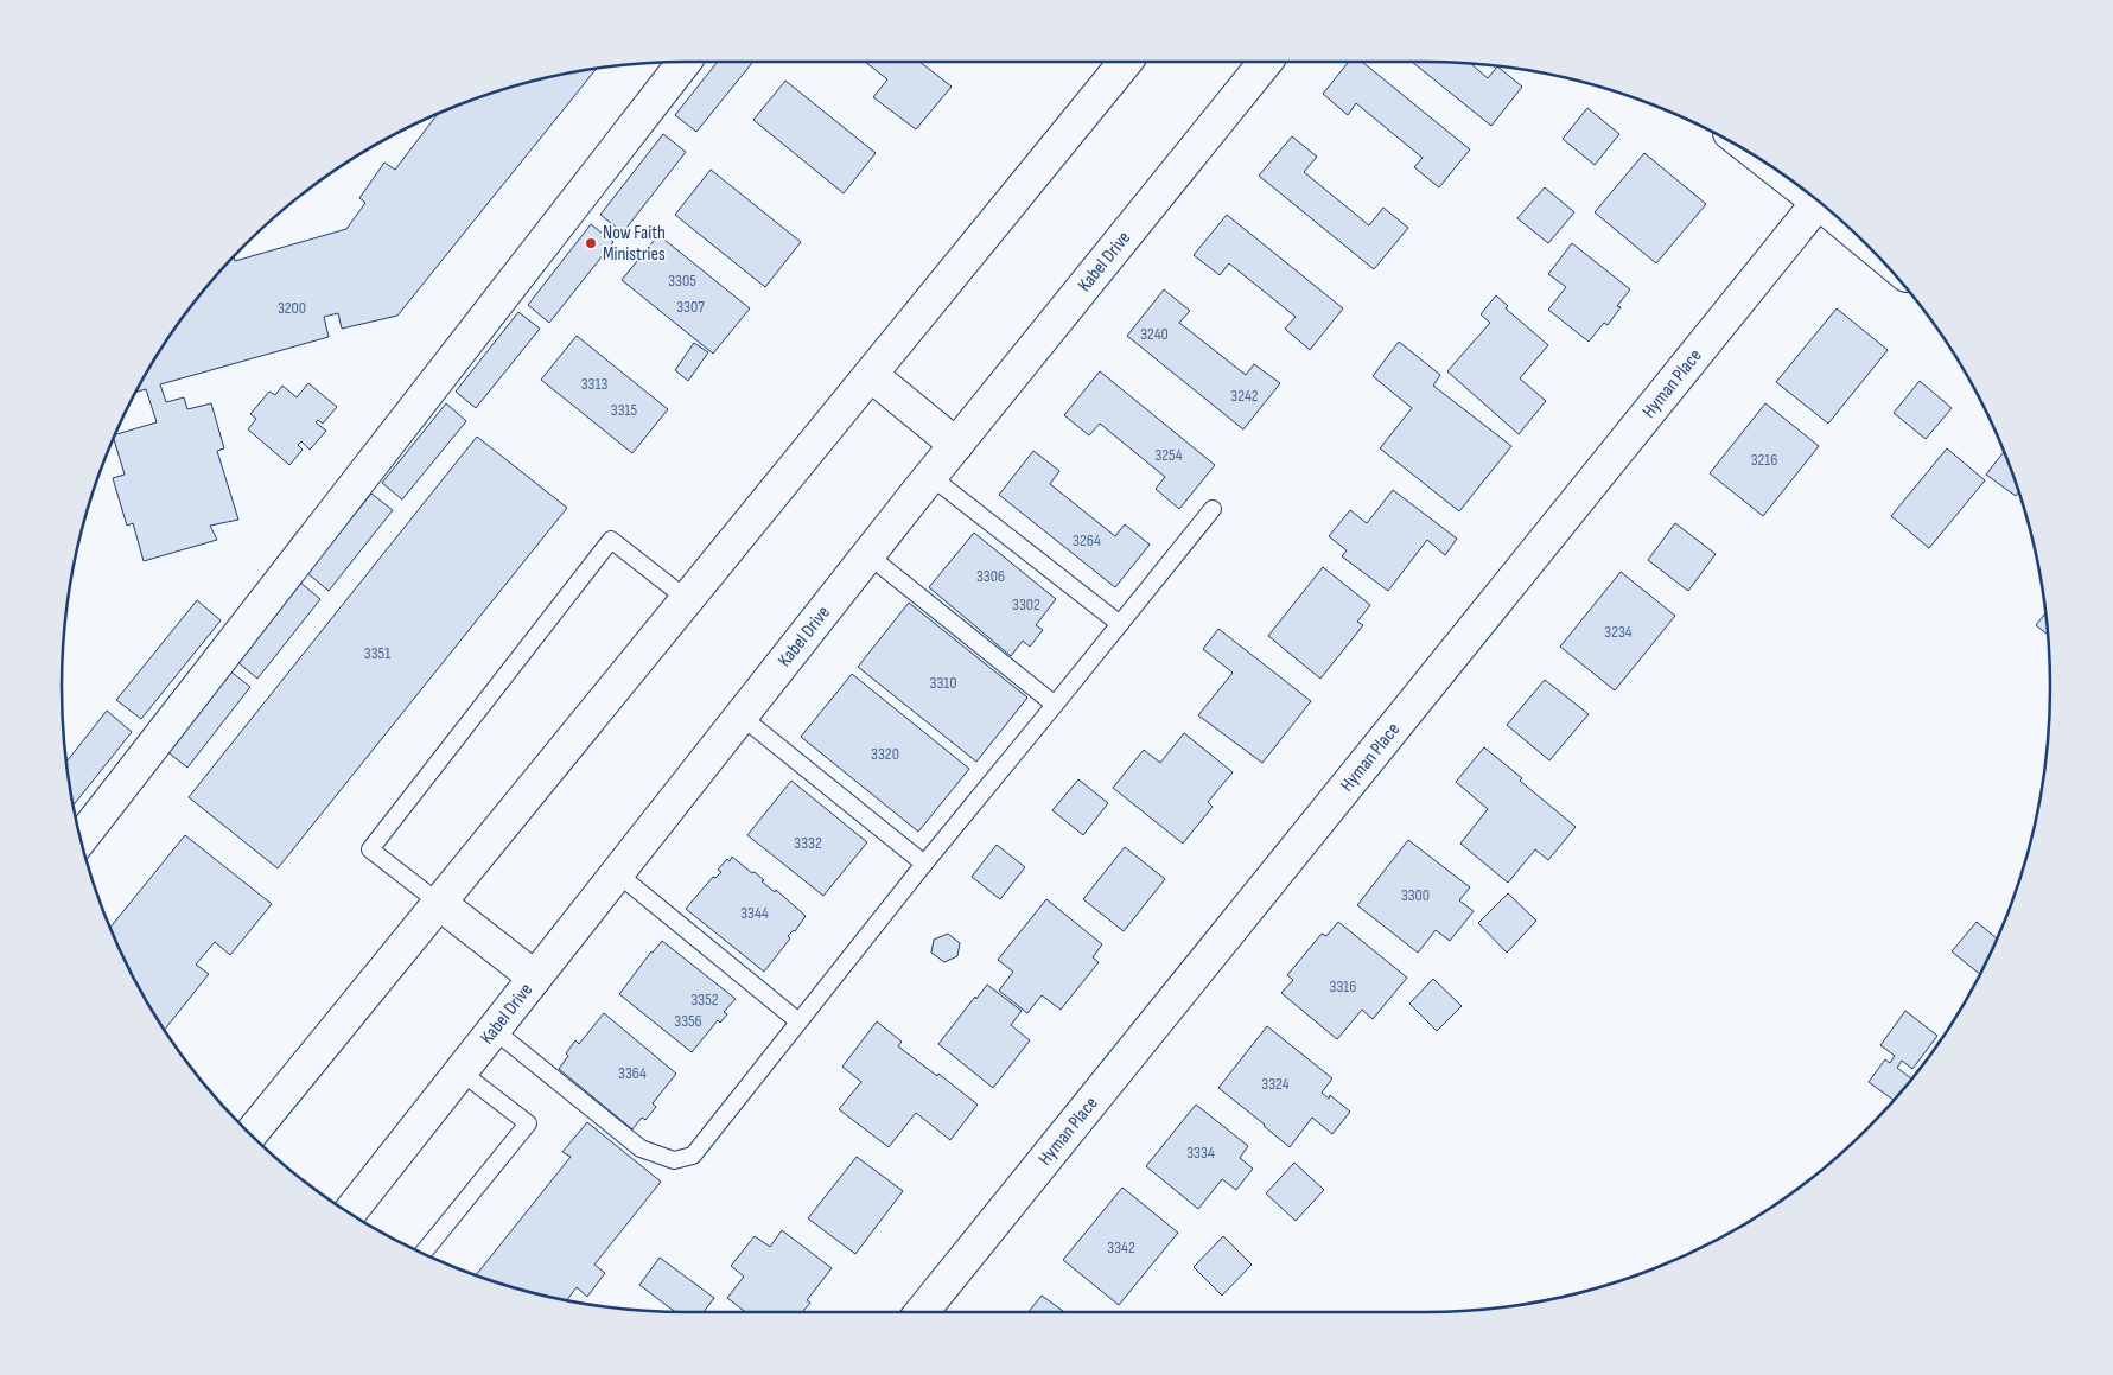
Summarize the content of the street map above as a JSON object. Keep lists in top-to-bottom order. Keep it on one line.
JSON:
{"streets":{"street":["Kabel Drive","Hyman Place"]},"places":["Now Faith Ministries"],"house_numbers":["3305","3307","3200","3240","3313","3242","3315","3254","3216","3264","3306","3302","3234","3351","3310","3320","3332","3300","3344","3316","3352","3356","3364","3324","3334","3342"]}
